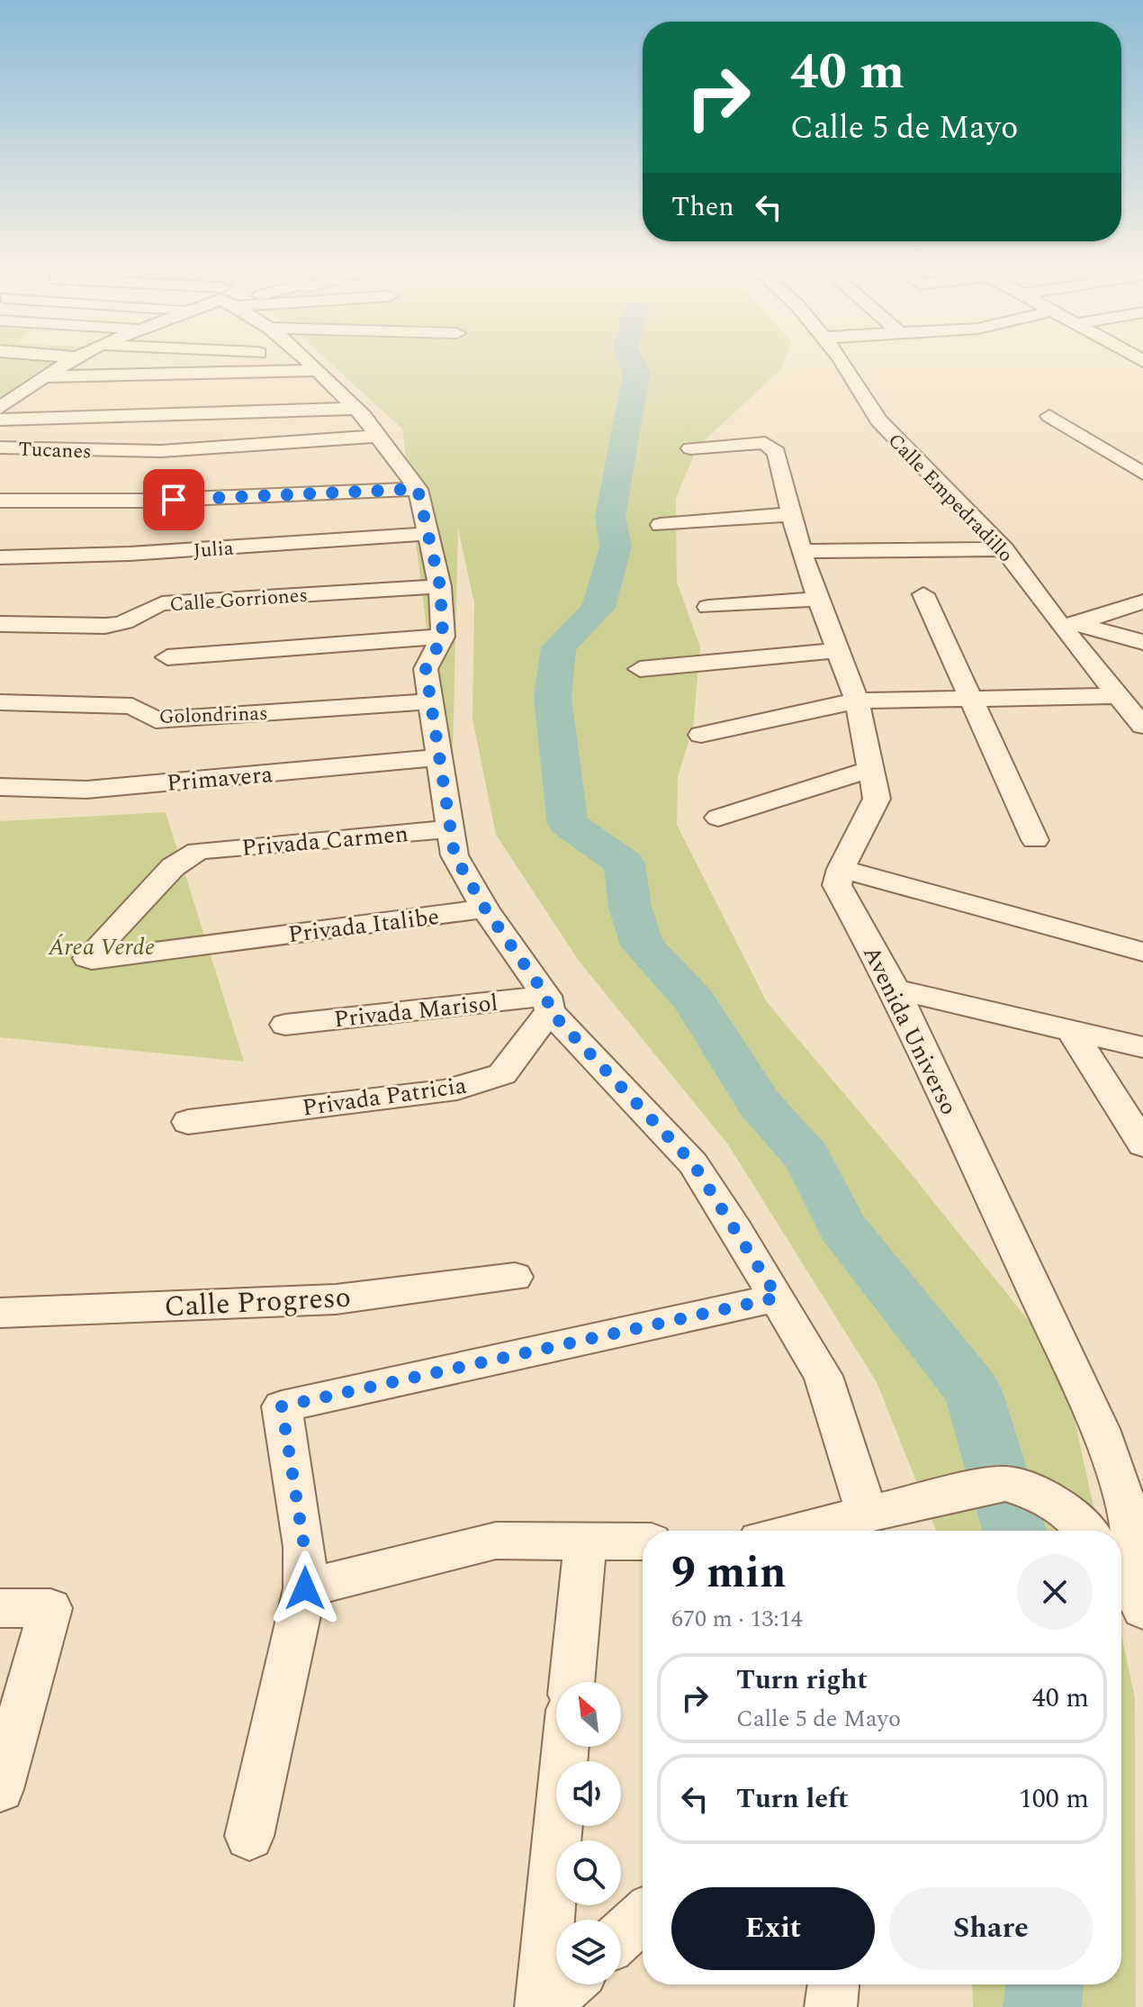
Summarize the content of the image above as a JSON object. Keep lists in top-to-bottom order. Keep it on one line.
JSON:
{"streets":{"street":["Tucanes","Calle Empedradillo","Julia","Calle Gorriones","Golondrinas","Primavera","Privada Carmen","Privada Italibe","Privada Marisol","Avenida Universo","Privada Patricia","Calle Progreso"]},"crossings":[["Privada Carmen","Privada Italibe"],["Privada Marisol","Privada Patricia"]],"parks":["Área Verde"],"north":"top left","page":{"turn":["40 m","Calle 5 de Mayo"],"then":"Then","heading":["9 min","670 m · 13:14"],"list":[{"name":"Turn right","note":"Calle 5 de Mayo","value":"40 m"},{"name":"Turn left","value":"100 m"}],"buttons":["Exit","Share"]}}
